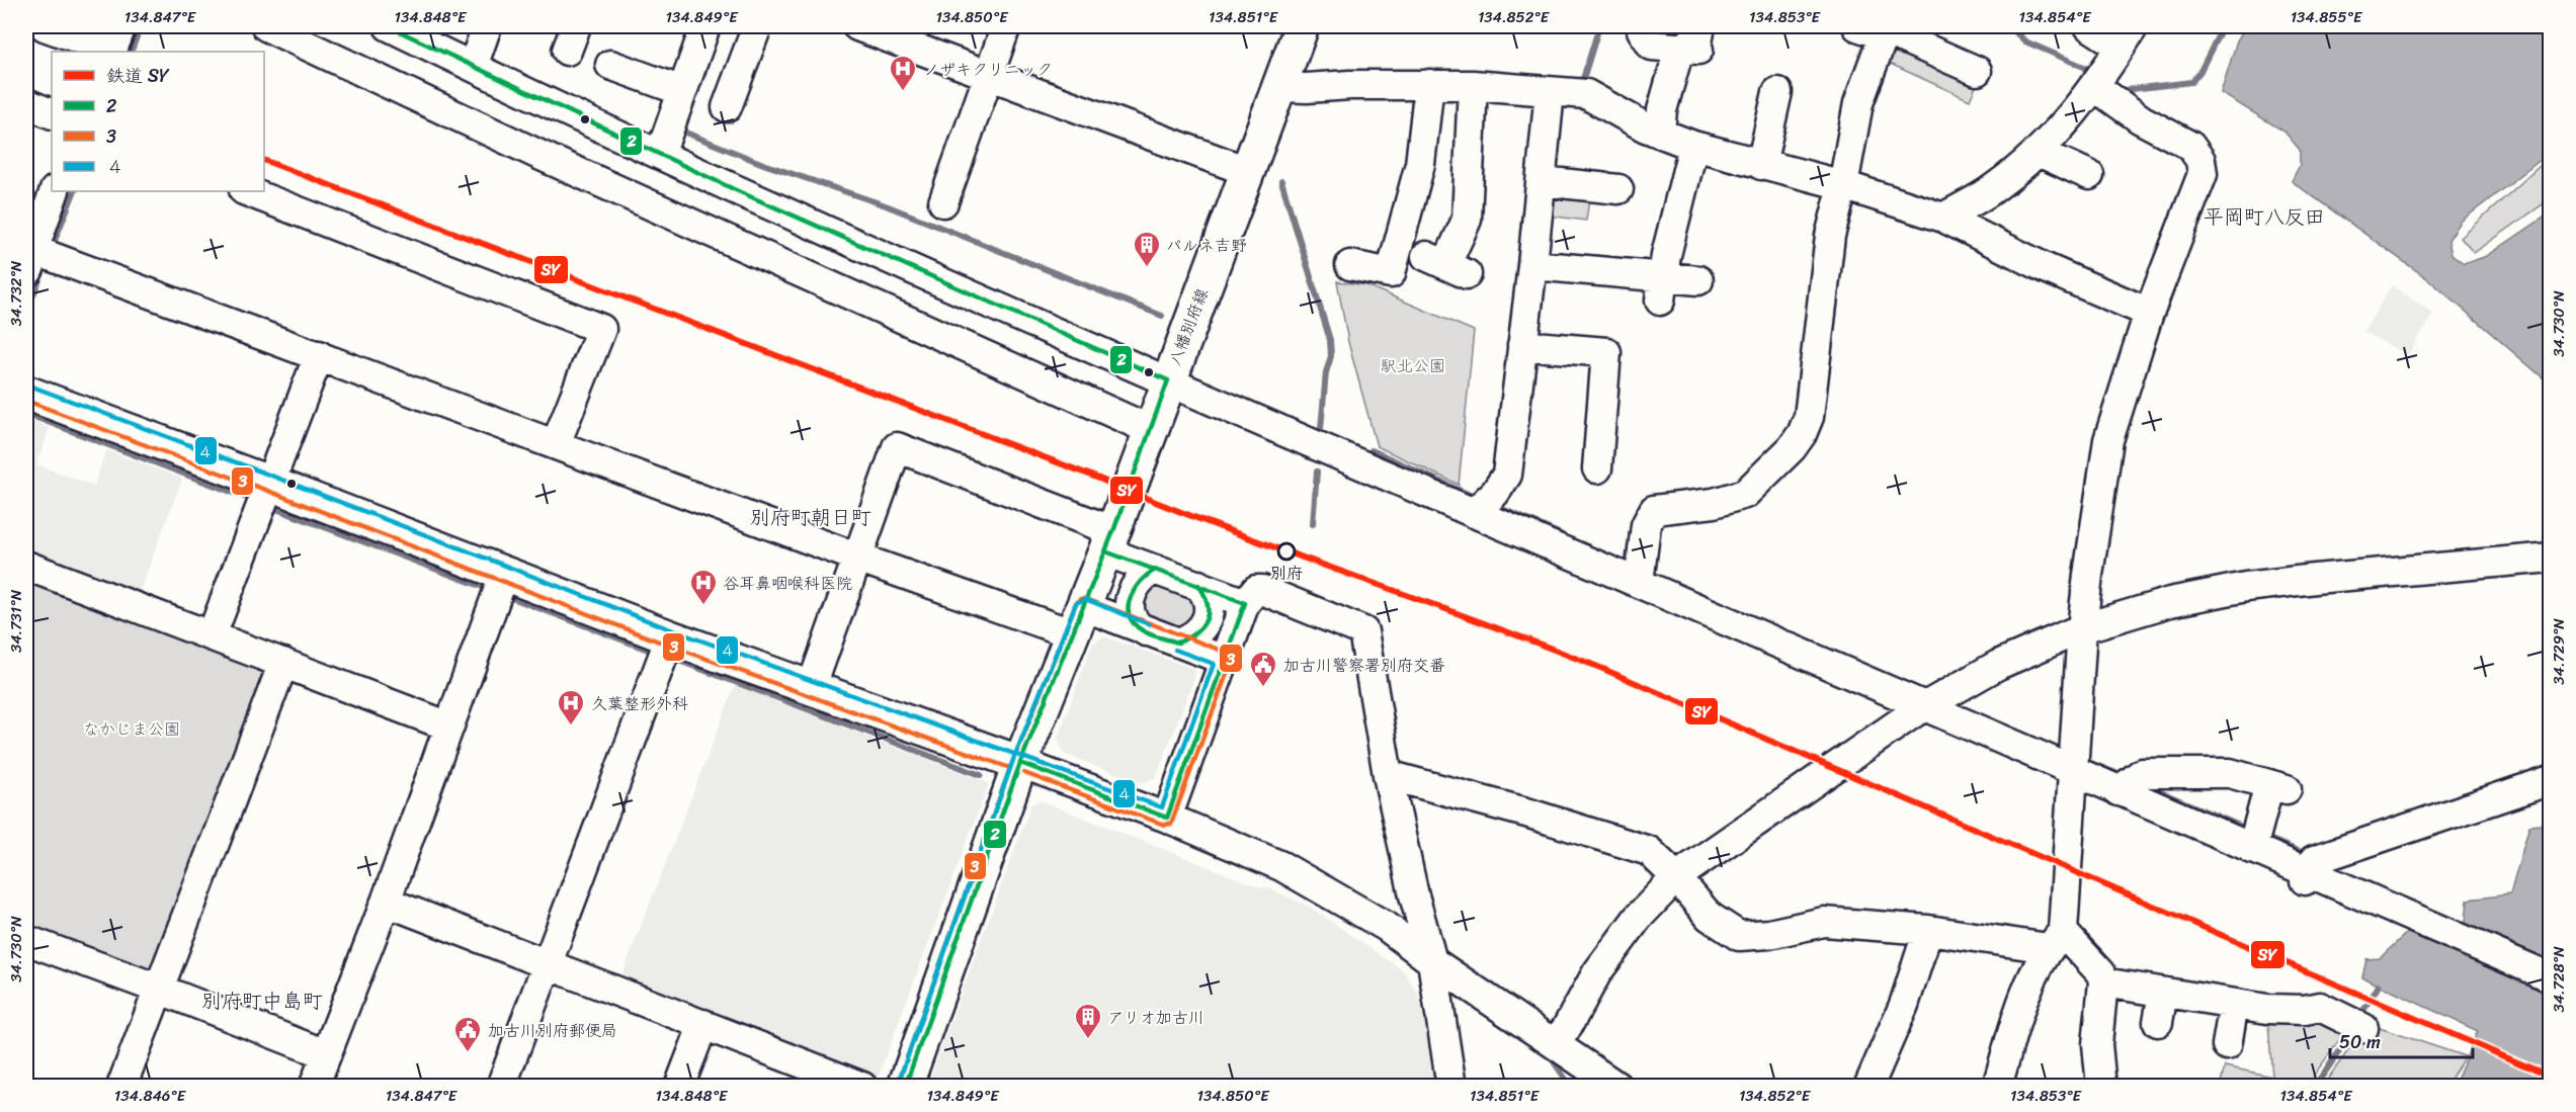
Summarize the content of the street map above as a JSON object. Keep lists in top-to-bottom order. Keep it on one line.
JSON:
{"streets":{"main road":["八幡別府線"]},"districts":["平岡町八反田","別府町朝日町","別府町中島町"],"parks":["駅北公園","なかじま公園"],"places":{"hospital":["ノザキクリニック","谷耳鼻咽喉科医院","久葉整形外科"],"building":["パルネ吉野","アリオ加古川"],"other":["別府"],"public building":["加古川警察署別府交番","加古川別府郵便局"]},"lines":["transit line 2","rail line SY","transit line ４","transit line 3"],"legend":["鉄道 SY","2","3","４"],"scale_bar":"50 m","coordinates":["134.847°E","134.848°E","134.849°E","134.850°E","134.851°E","134.852°E","134.853°E","134.854°E","134.855°E","34.732°N","34.730°N","34.731°N","34.729°N","34.728°N","134.846°E"]}
